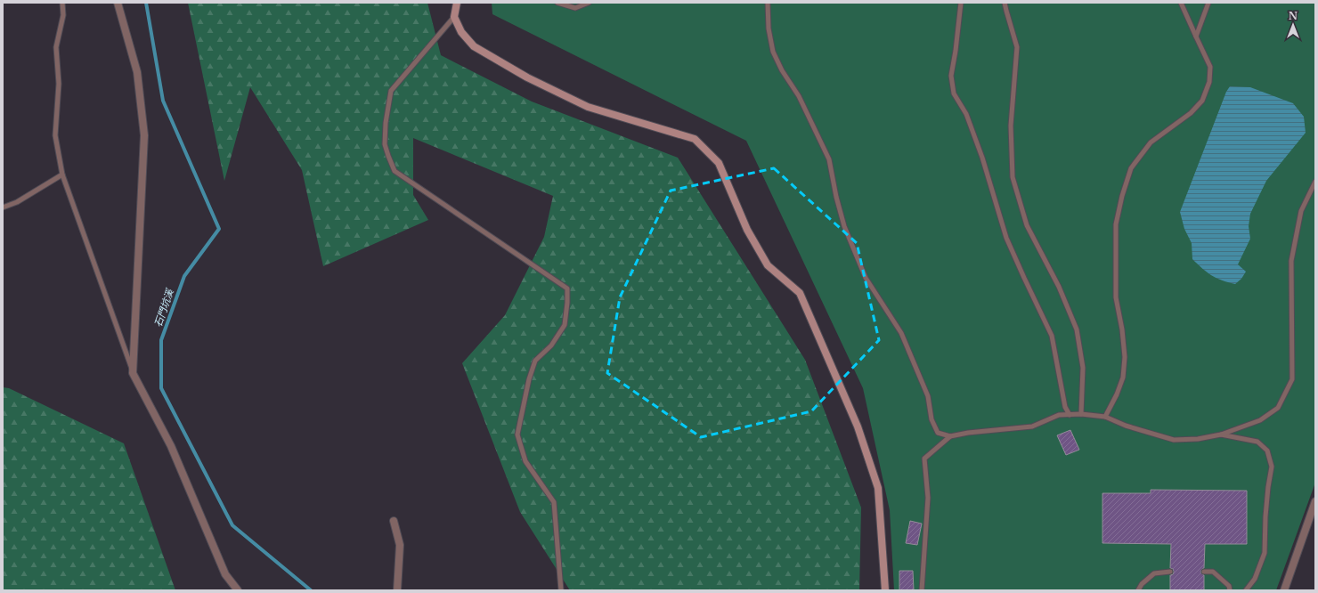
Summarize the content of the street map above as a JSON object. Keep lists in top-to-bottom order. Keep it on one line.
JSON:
{"water":["石門坑溪"],"north":"top"}
